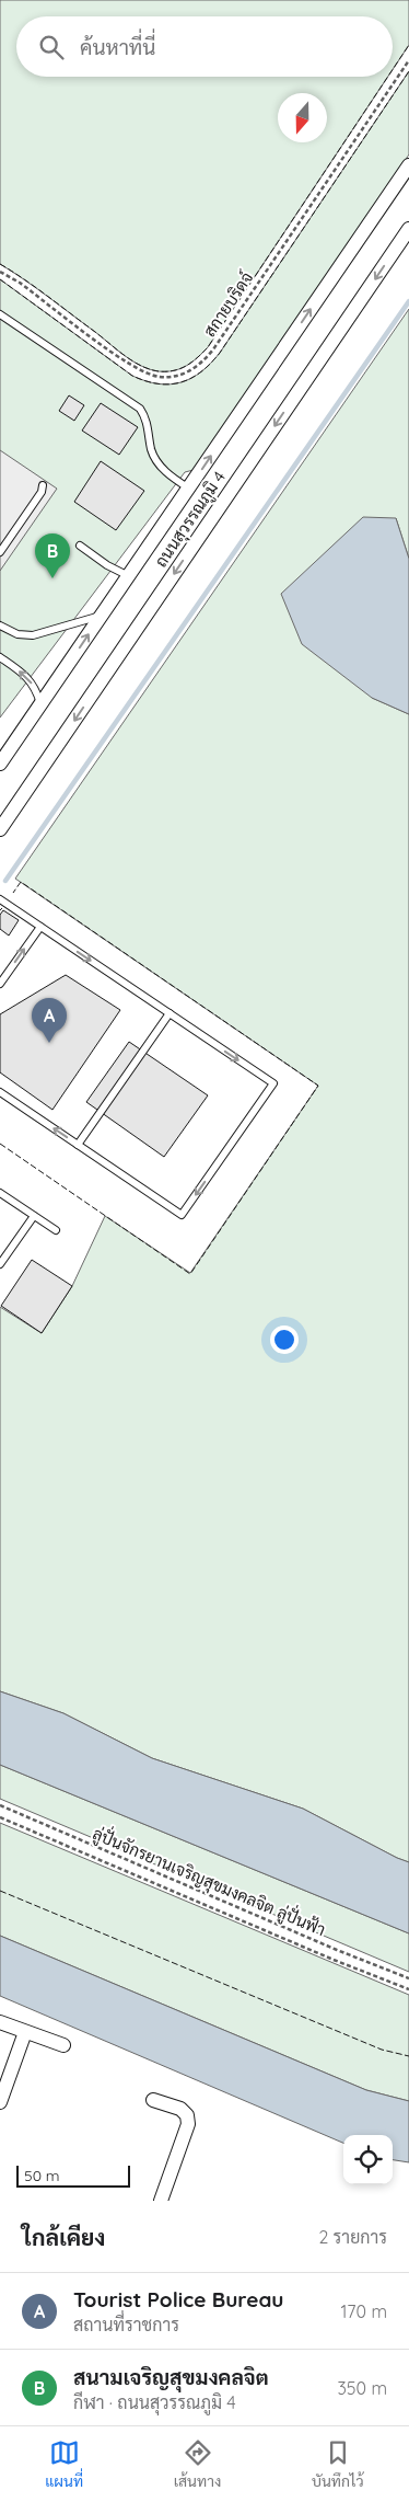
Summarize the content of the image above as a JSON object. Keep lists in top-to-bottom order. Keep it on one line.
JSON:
{"streets":{"street":["ถนนสุวรรณภูมิ 4"],"path":["สกายบริดจ์","ลู่ปั่นจักรยานเจริญสุขมงคลจิต ลู่ปั่นฟ้า"]},"scale_bar":"50 m","north":"bottom","page":{"search":"ค้นหาที่นี่","pins":["B","A"],"scale":"50 m","heading":["ใกล้เคียง","2 รายการ"],"list":[{"mark":"A","name":"Tourist Police Bureau","note":"สถานที่ราชการ","value":"170 m"},{"mark":"B","name":"สนามเจริญสุขมงคลจิต","note":"กีฬา · ถนนสุวรรณภูมิ 4","value":"350 m"}],"nav":["แผนที่","เส้นทาง","บันทึกไว้"]}}
